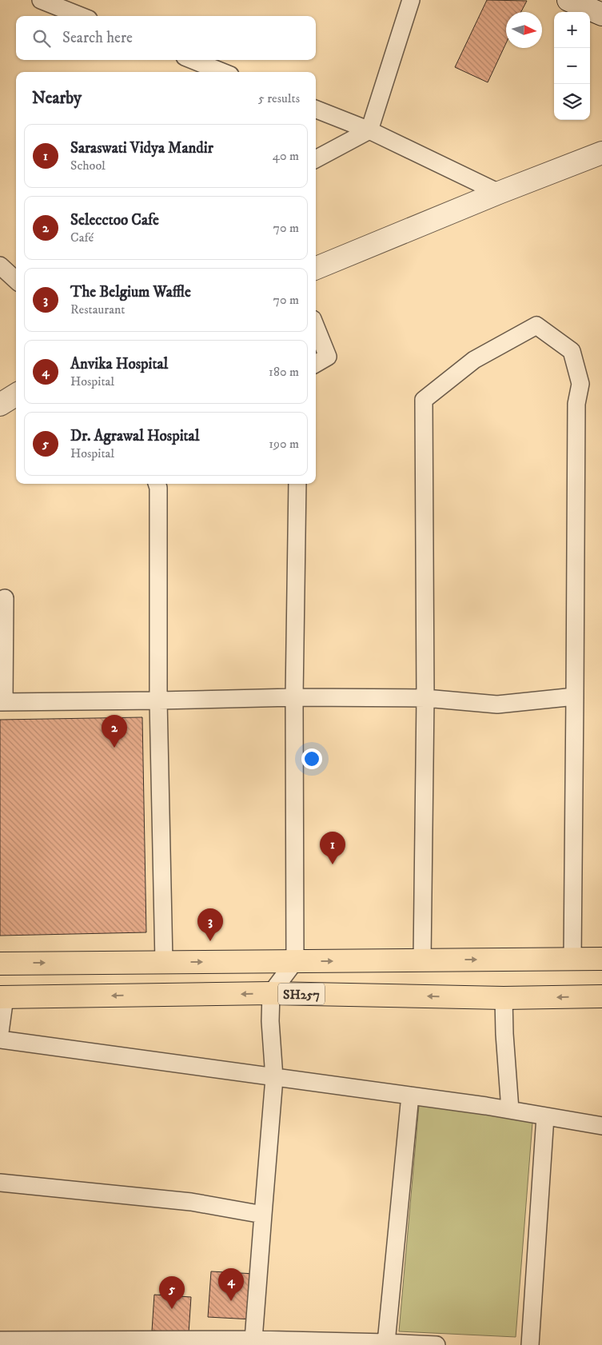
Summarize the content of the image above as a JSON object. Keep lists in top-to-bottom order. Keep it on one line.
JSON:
{"streets":{"main road":["SH257"]},"north":"right","page":{"map_buttons":["+","−"],"search":"Search here","heading":["Nearby","5 results"],"list":[{"mark":"1","name":"Saraswati Vidya Mandir","note":"School","value":"40 m"},{"mark":"2","name":"Selecctoo Cafe","note":"Café","value":"70 m"},{"mark":"3","name":"The Belgium Waffle","note":"Restaurant","value":"70 m"},{"mark":"4","name":"Anvika Hospital","note":"Hospital","value":"180 m"},{"mark":"5","name":"Dr. Agrawal Hospital","note":"Hospital","value":"190 m"}],"pins":["2","1","3","4","5"]}}
